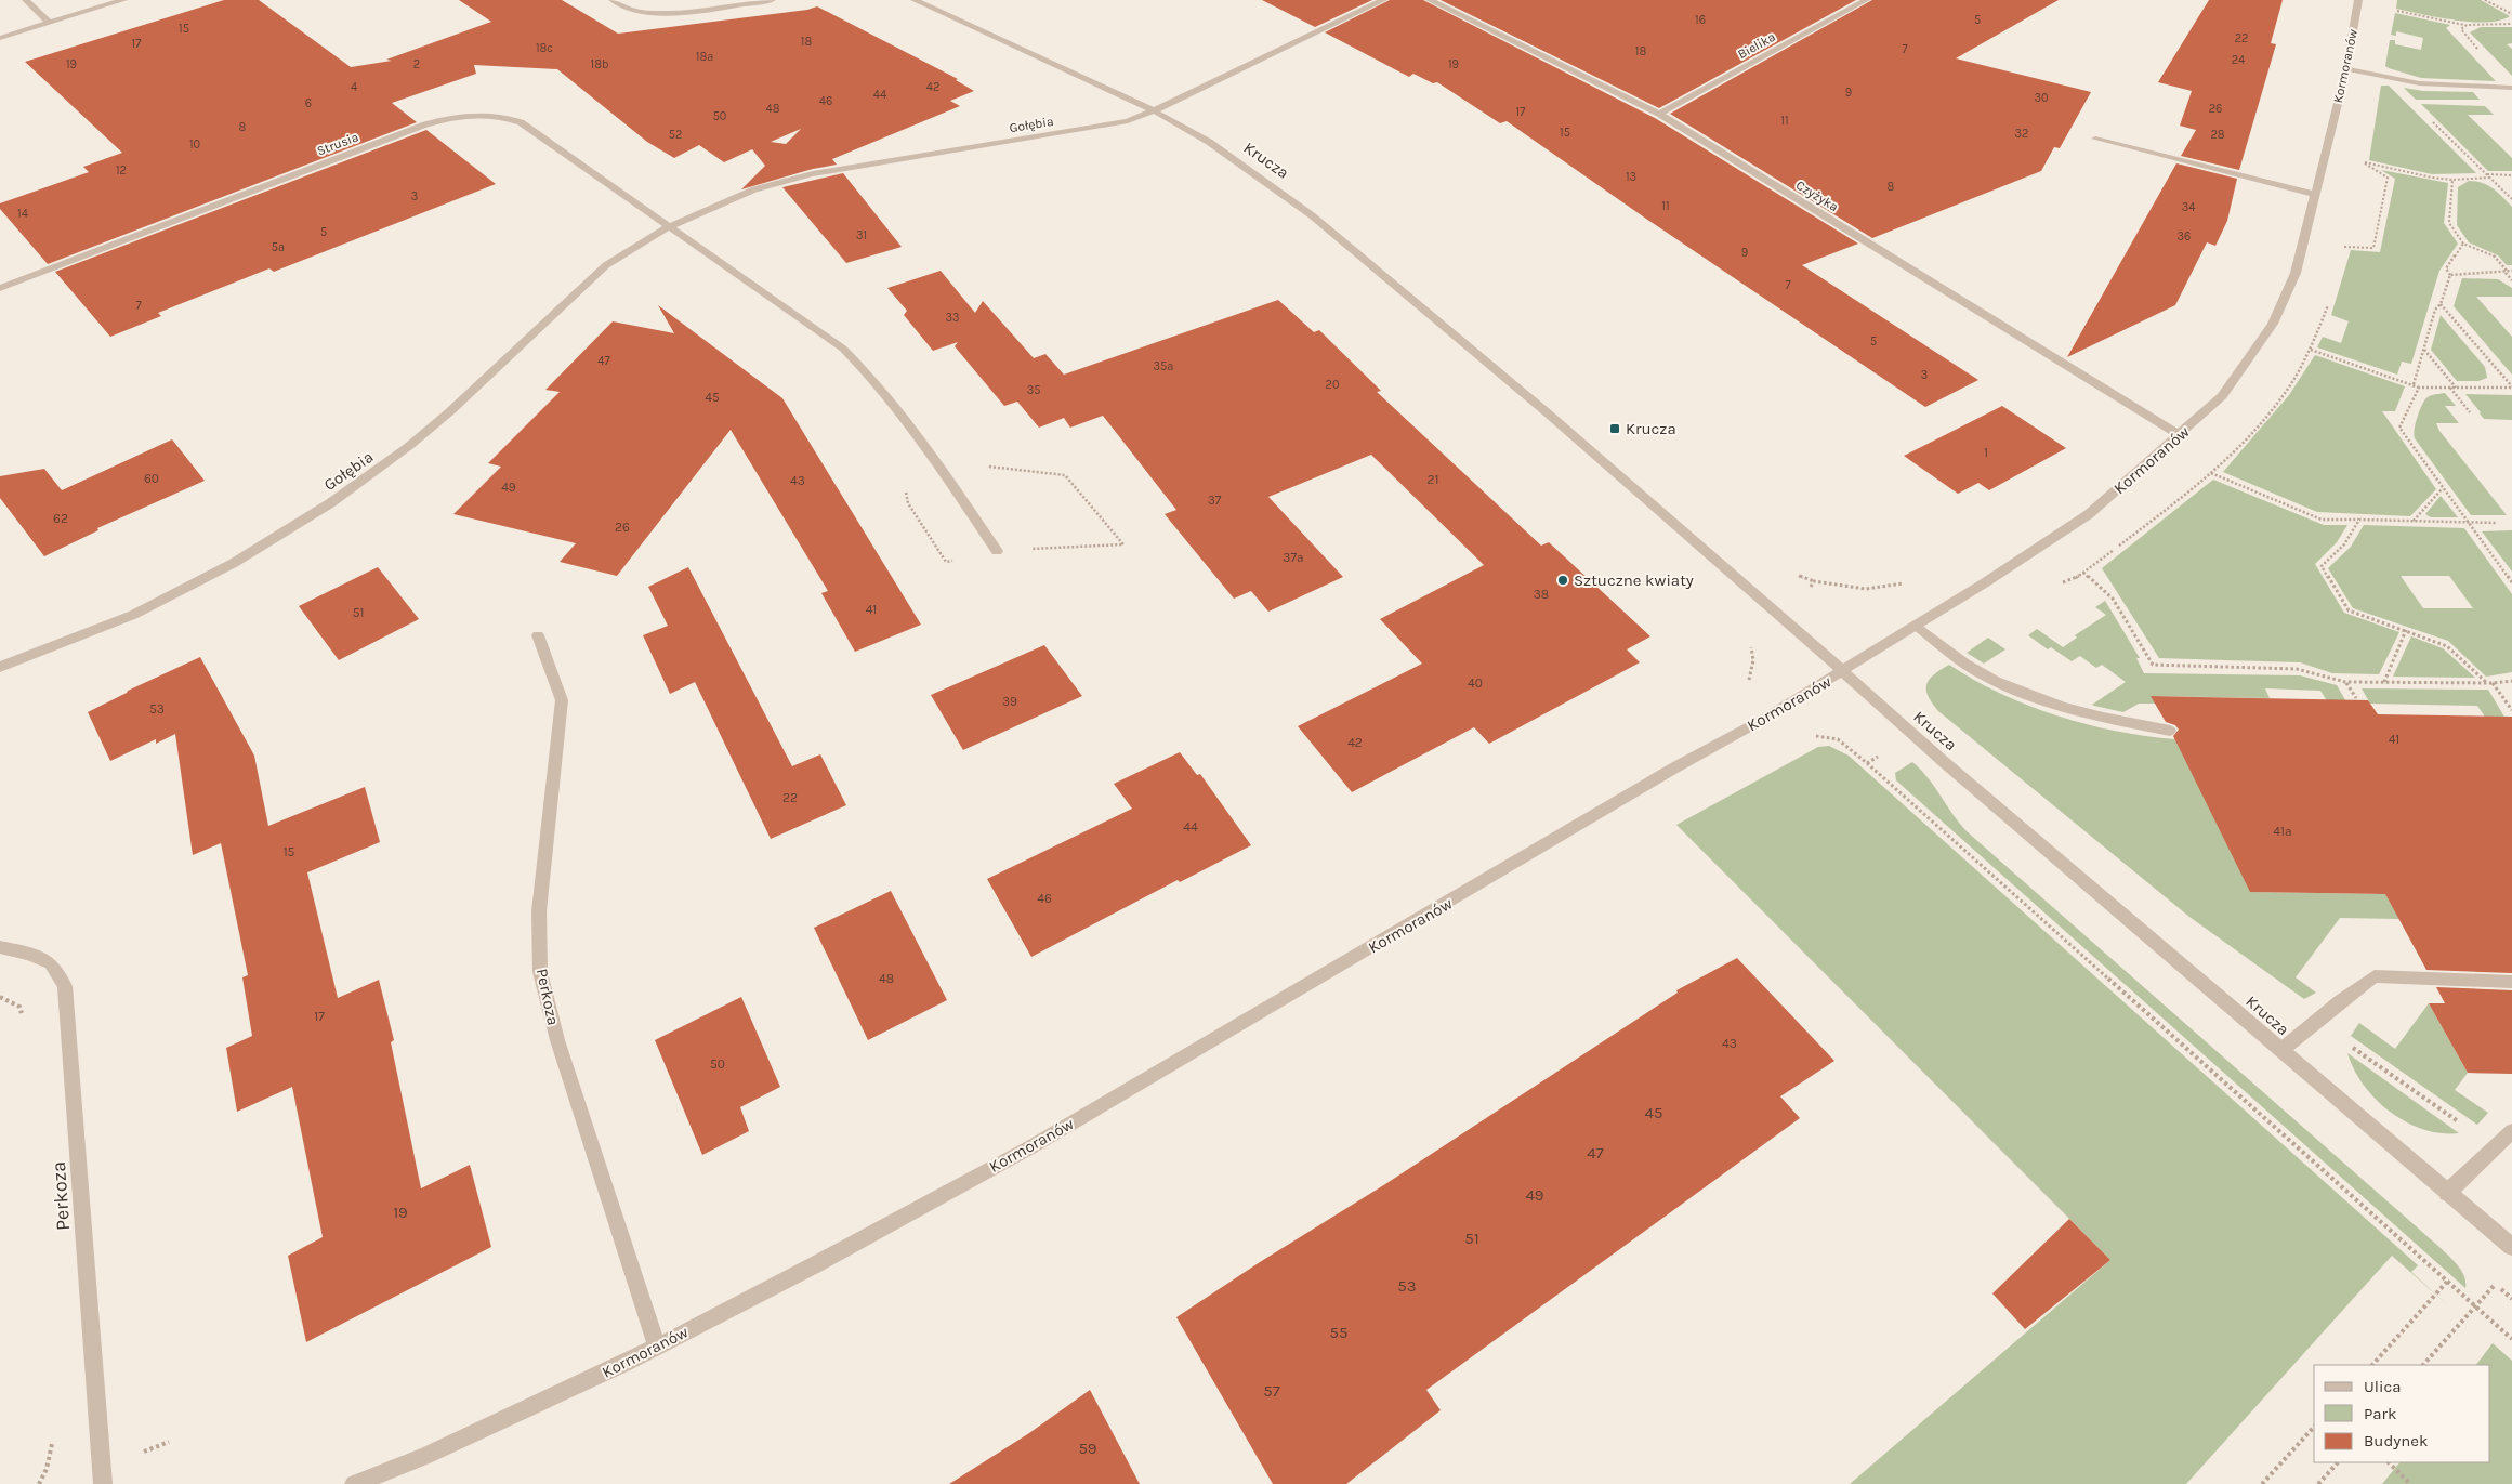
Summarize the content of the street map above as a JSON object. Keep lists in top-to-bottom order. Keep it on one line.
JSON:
{"streets":{"street":["Bielika","Kormoranów","Gołębia","Strusia","Krucza","Czyżyka","Perkoza"]},"crossings":[["Bielika","Czyżyka"],["Kormoranów","Krucza"],["Kormoranów","Czyżyka"],["Kormoranów","Perkoza"],["Gołębia","Strusia"],["Gołębia","Krucza"]],"places":{"transit":["Krucza"],"other":["Sztuczne kwiaty"]},"house_numbers":["16","5","15","22","18","17","18c","7","18","18a","24","19","2","18b","19","4","42","9","44","30","46","6","48","26","17","50","11","8","15","32","52","28","10","12","13","8","3","11","34","14","5","31","36","5a","9","7","7","33","5","47","35a","3","20","35","45","1","60","21","43","49","37","62","26","37a","38","41","51","40","39","53","41","42","22","44","41a","15","46","48","17","43","50","45","47","49","19","51","53","55","57","59"],"legend":["Ulica","Park","Budynek"]}
